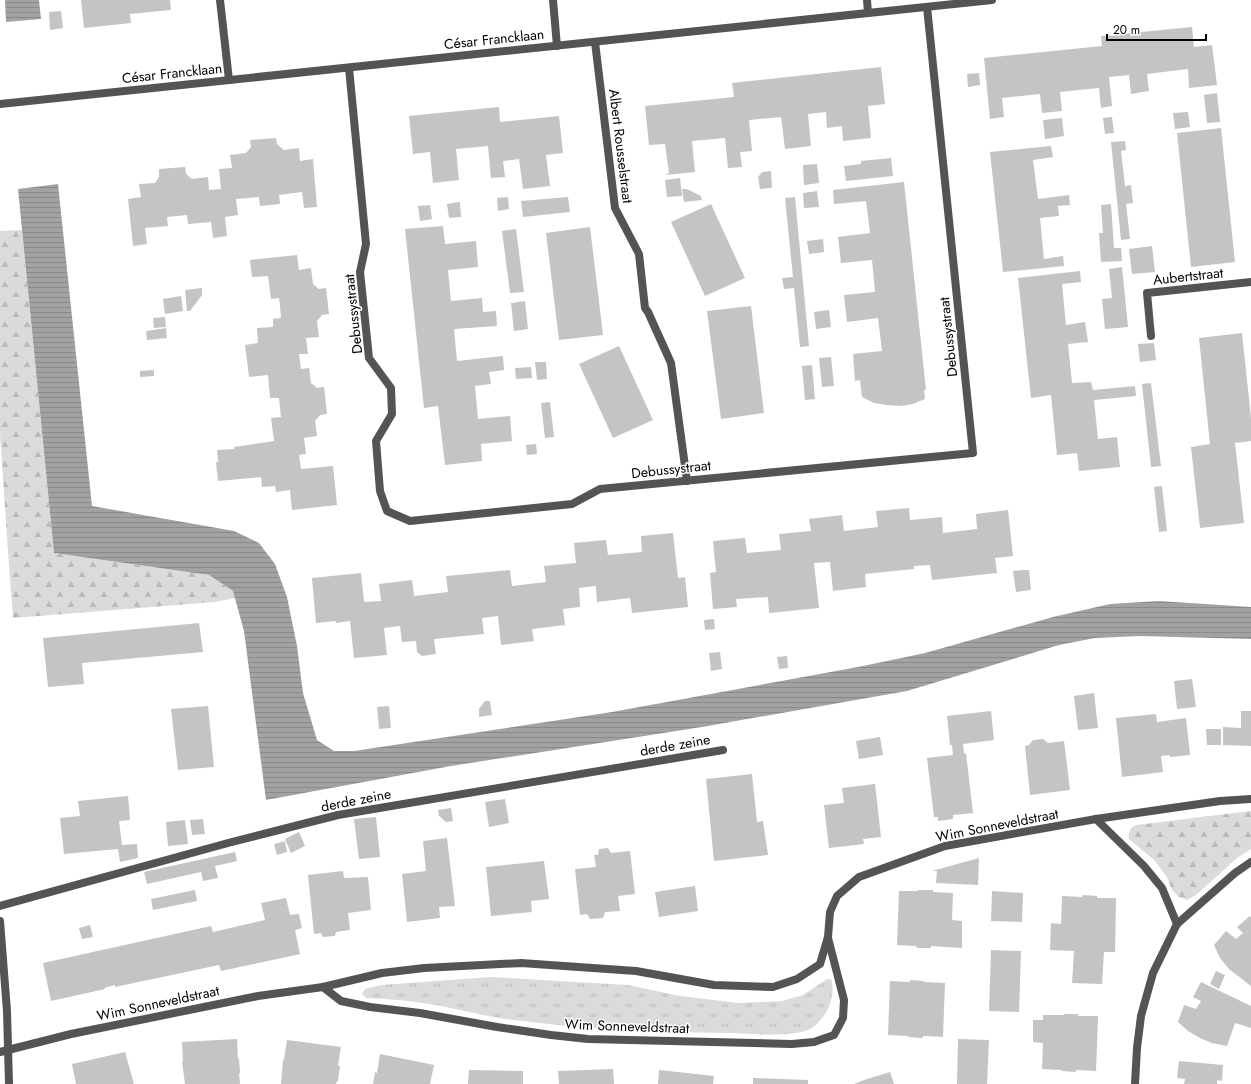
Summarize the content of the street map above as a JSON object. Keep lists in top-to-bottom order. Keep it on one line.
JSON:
{"streets":{"street":["César Francklaan","Albert Rousselstraat","Aubertstraat","Debussystraat","derde zeine","Wim Sonneveldstraat"]},"crossings":[["César Francklaan","Albert Rousselstraat"],["César Francklaan","Debussystraat"],["Albert Rousselstraat","Debussystraat"]],"scale_bar":"20 m"}
